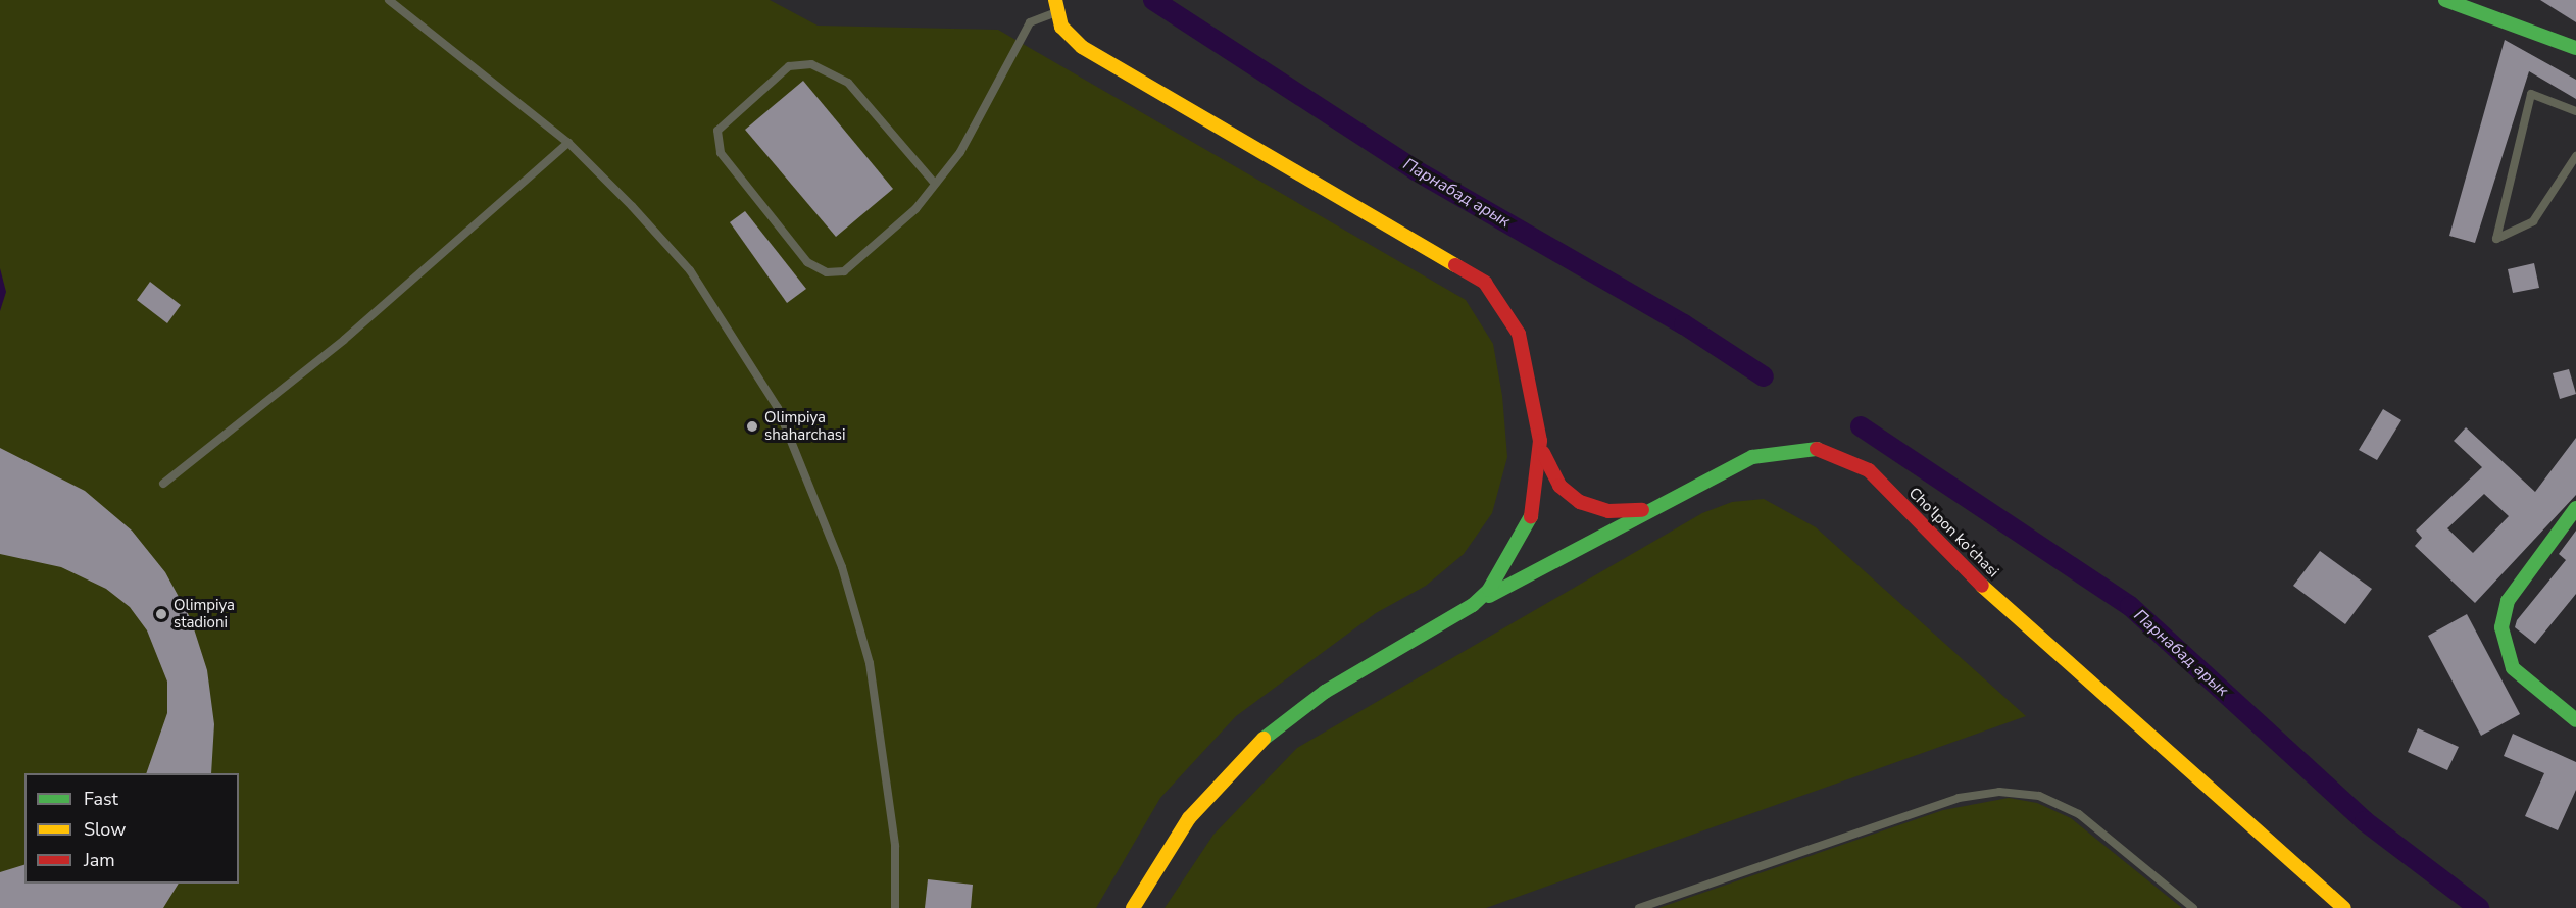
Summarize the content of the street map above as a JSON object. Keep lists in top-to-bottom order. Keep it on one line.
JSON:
{"streets":{"main road":["Cho'lpon ko'chasi"]},"water":["Парнабад арык"],"places":["Olimpiya shaharchasi","Olimpiya stadioni"],"legend":["Fast","Slow","Jam"]}
